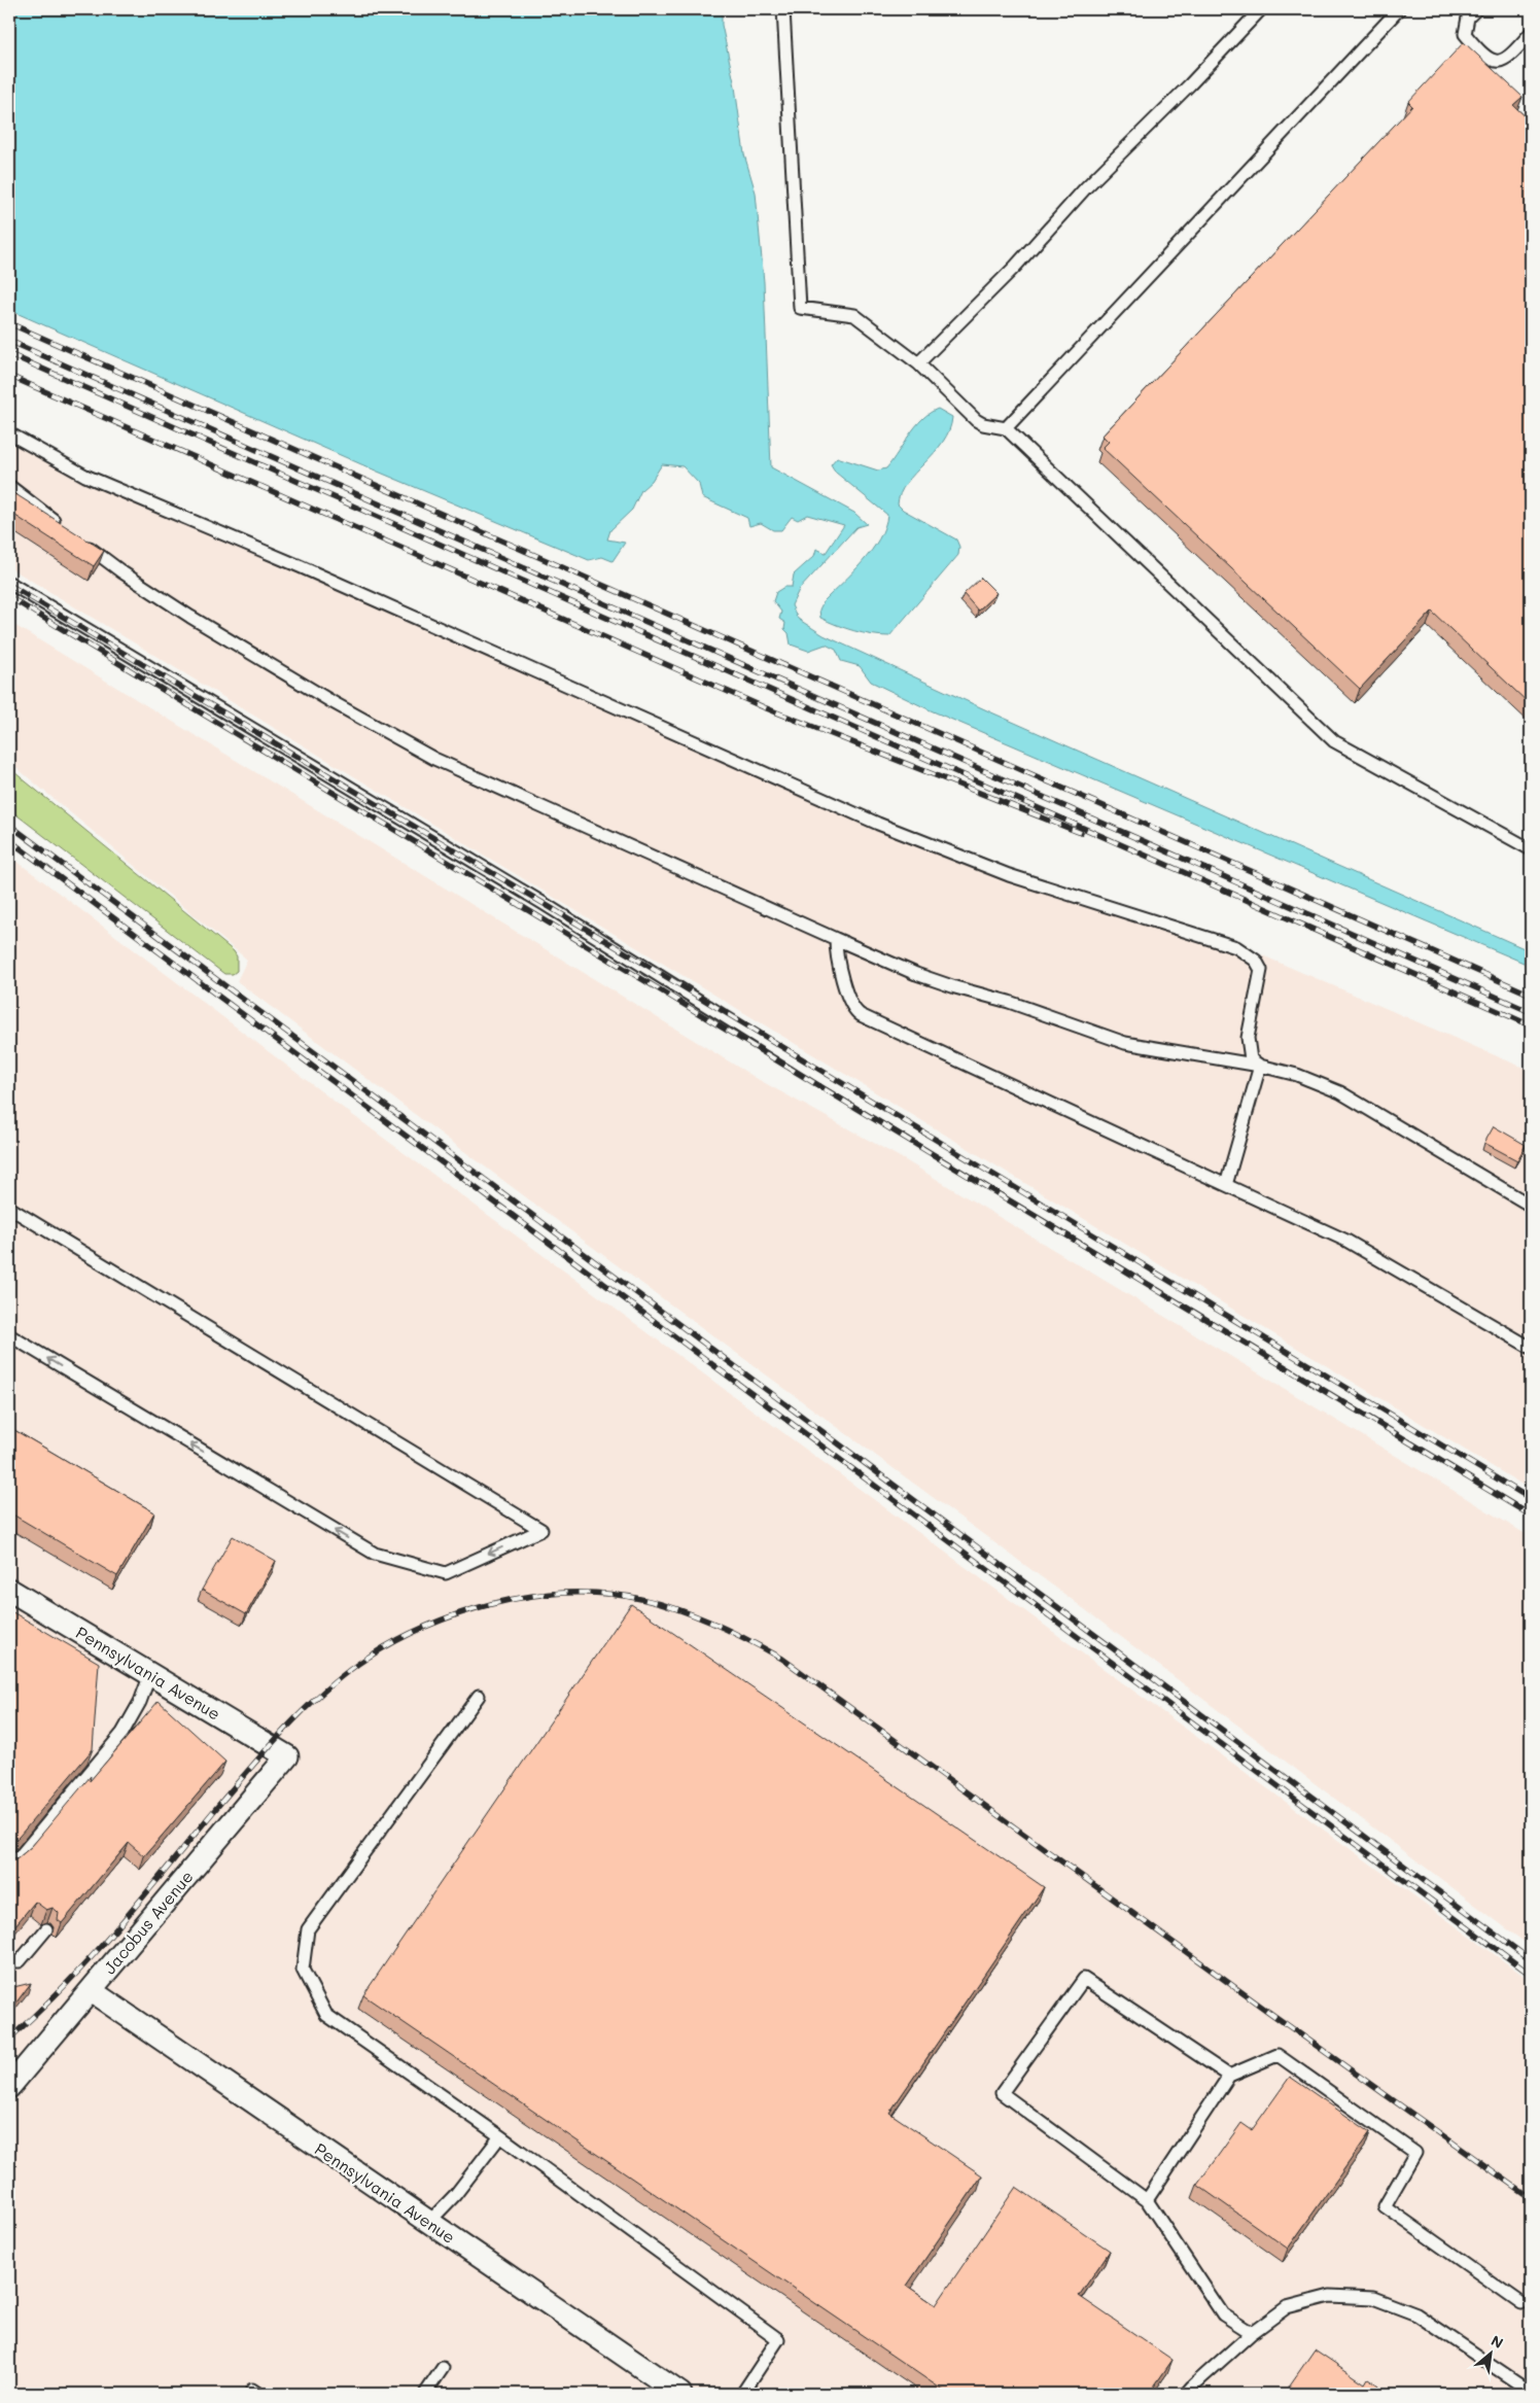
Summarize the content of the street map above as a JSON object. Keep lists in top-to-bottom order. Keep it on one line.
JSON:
{"streets":{"street":["Pennsylvania Avenue","Jacobus Avenue"]},"crossings":[["Pennsylvania Avenue","Jacobus Avenue"]],"north":"top right"}
